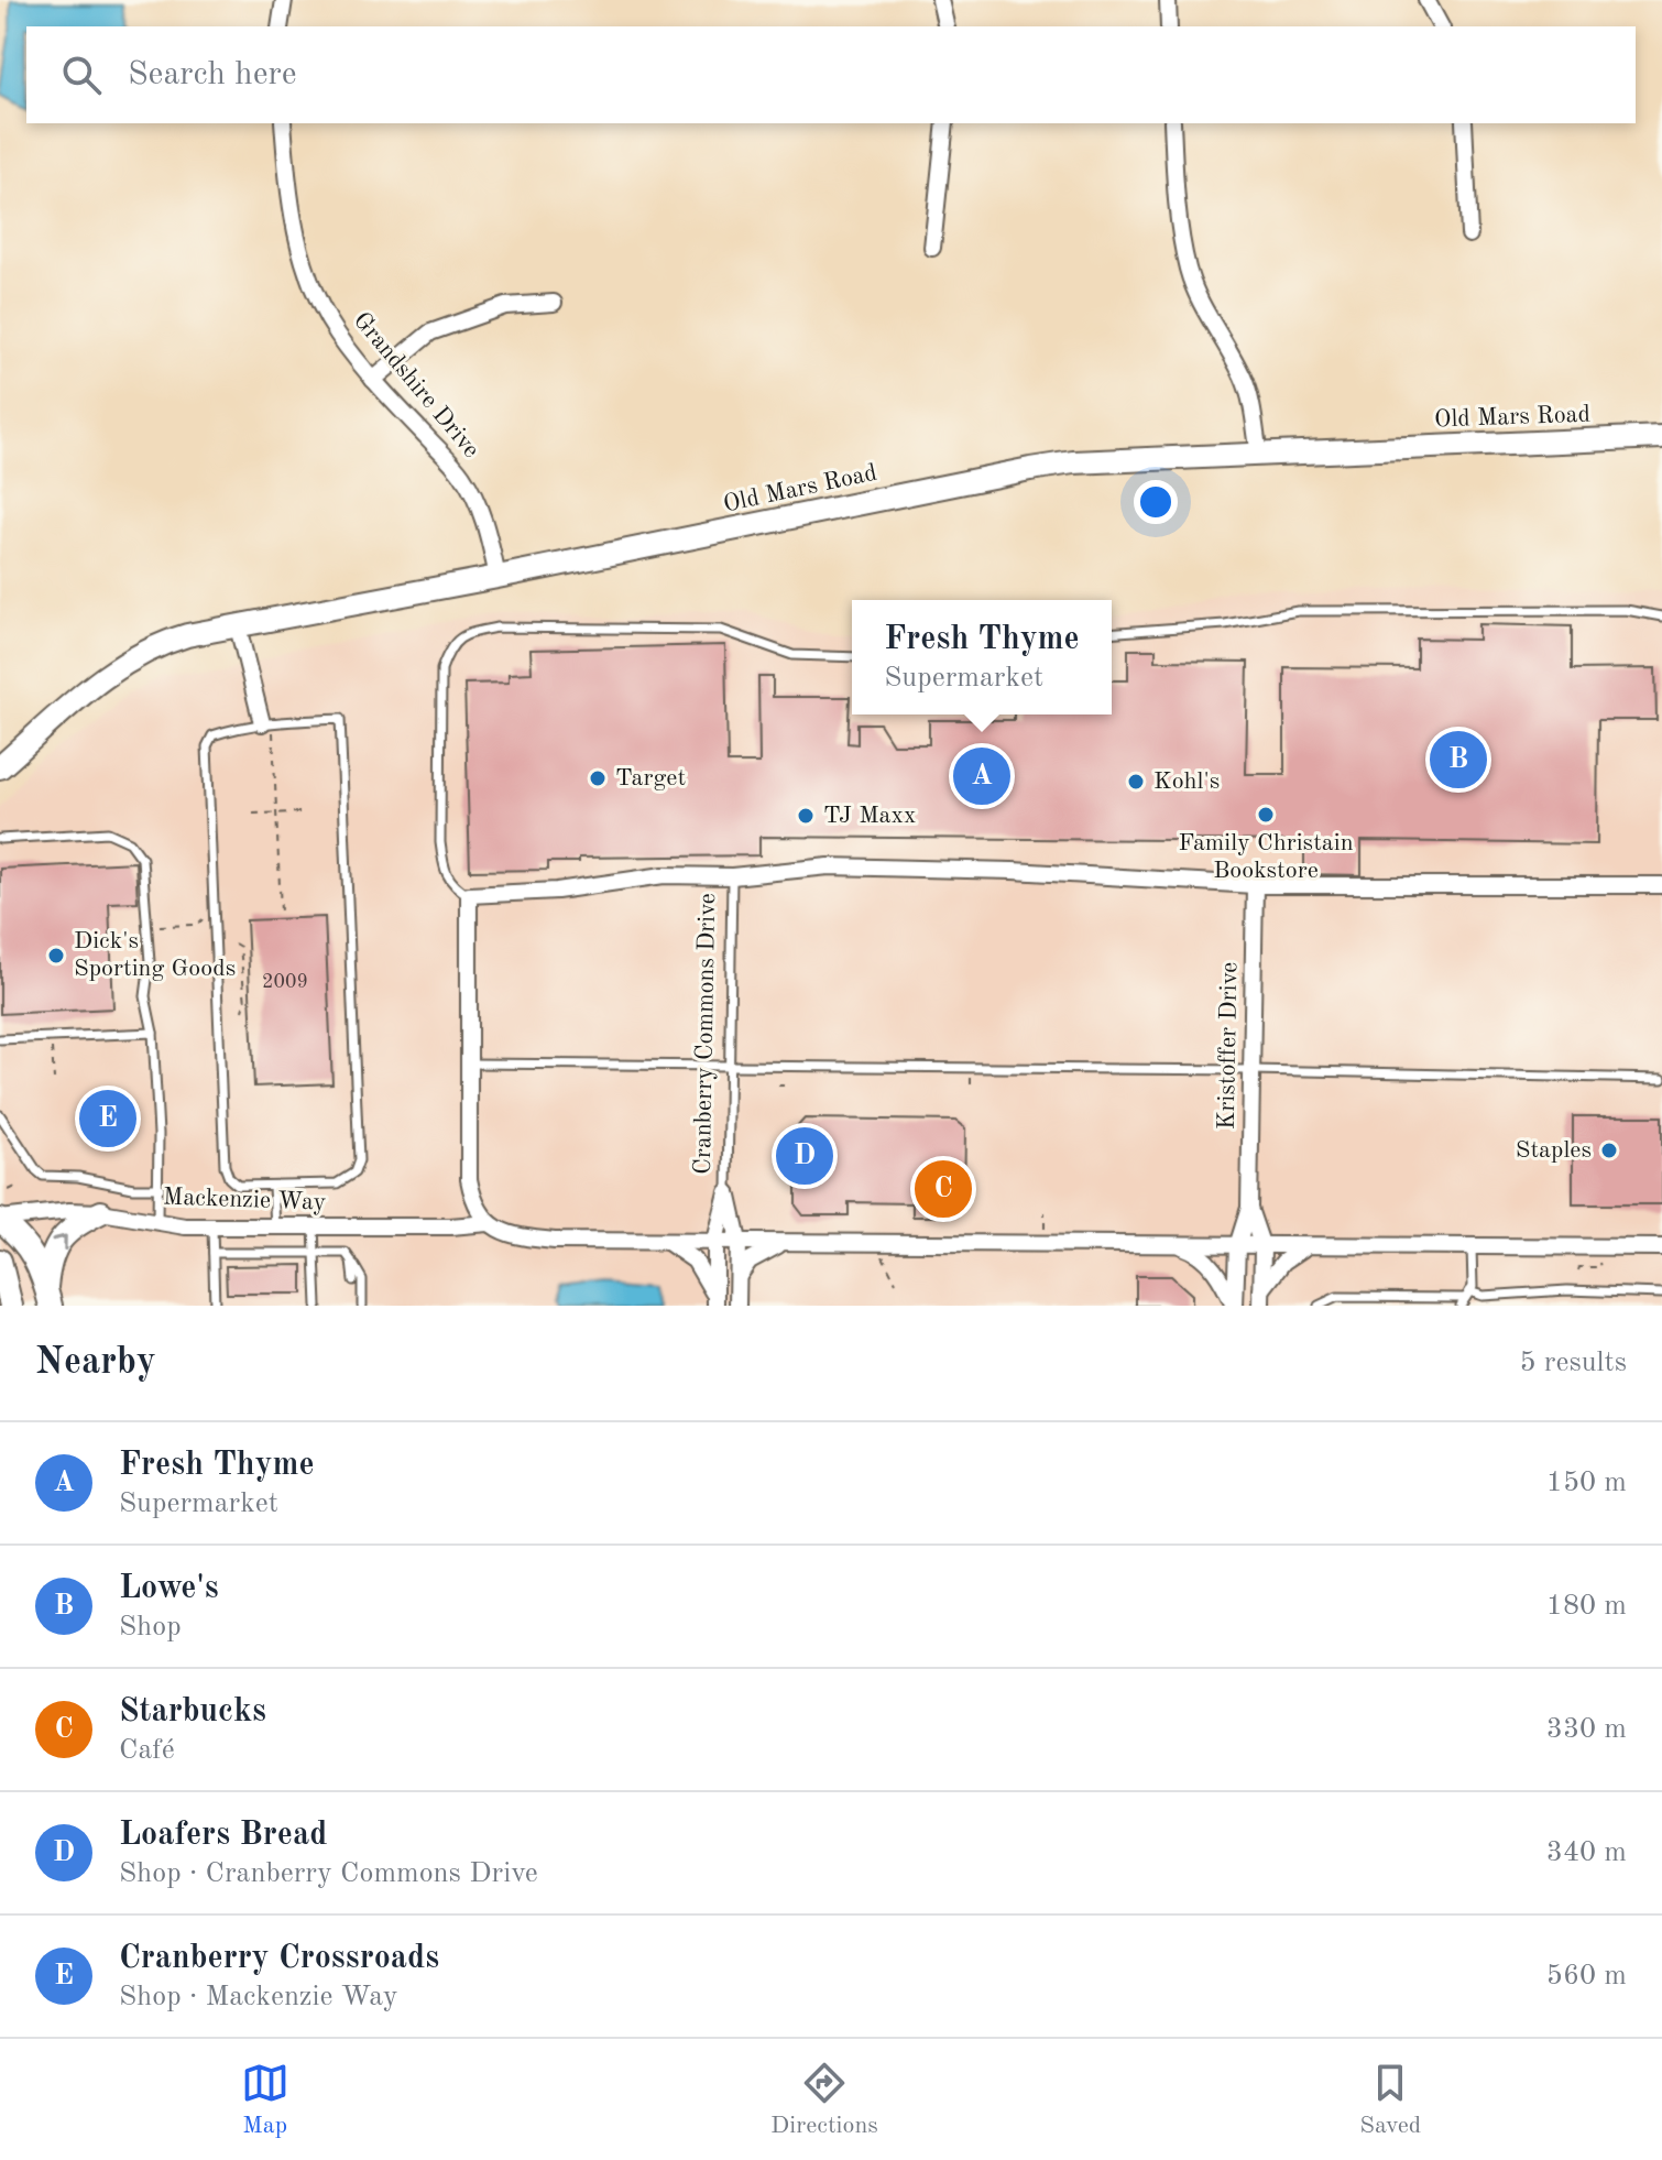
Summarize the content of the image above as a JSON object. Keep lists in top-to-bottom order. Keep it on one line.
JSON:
{"streets":{"street":["Grandshire Drive","Old Mars Road","Cranberry Commons Drive","Kristoffer Drive","Mackenzie Way"]},"crossings":[["Grandshire Drive","Old Mars Road"]],"places":["Target","Kohl's","Family Christain Bookstore","TJ Maxx","Dick's Sporting Goods","Staples"],"house_numbers":["2009"],"page":{"search":"Search here","popup":["Fresh Thyme","Supermarket"],"pins":["B","A","E","D","C"],"heading":["Nearby","5 results"],"list":[{"mark":"A","name":"Fresh Thyme","note":"Supermarket","value":"150 m"},{"mark":"B","name":"Lowe's","note":"Shop","value":"180 m"},{"mark":"C","name":"Starbucks","note":"Café","value":"330 m"},{"mark":"D","name":"Loafers Bread","note":"Shop · Cranberry Commons Drive","value":"340 m"},{"mark":"E","name":"Cranberry Crossroads","note":"Shop · Mackenzie Way","value":"560 m"}],"nav":["Map","Directions","Saved"]}}
